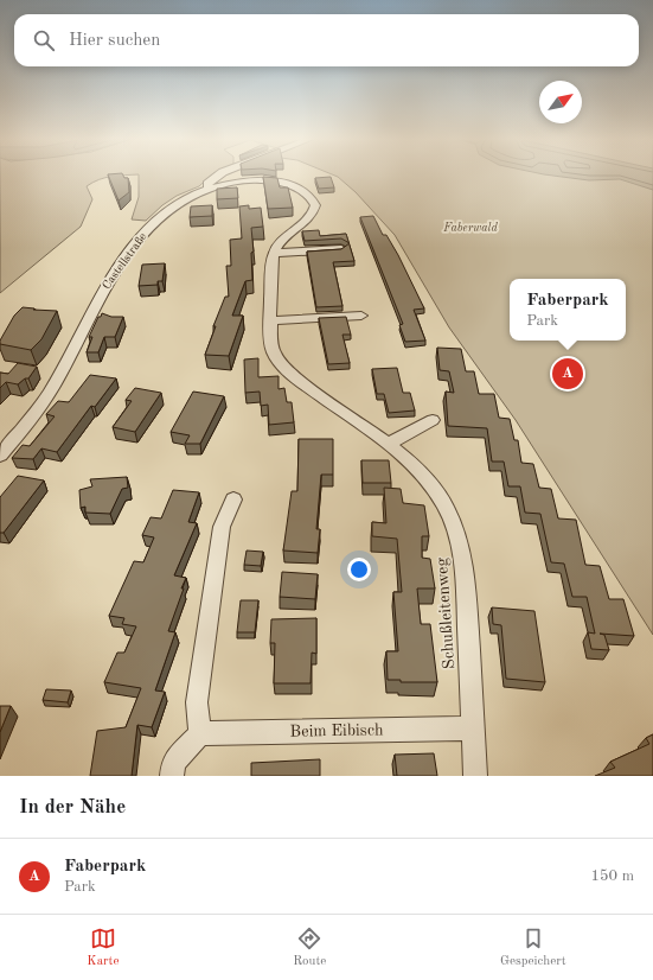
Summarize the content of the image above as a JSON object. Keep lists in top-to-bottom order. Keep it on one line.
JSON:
{"streets":{"street":["Castellstraße","Schußleitenweg","Beim Eibisch"]},"crossings":[["Schußleitenweg","Beim Eibisch"]],"parks":["Faberwald"],"north":"top right","page":{"search":"Hier suchen","popup":["Faberpark","Park"],"pins":"A","heading":"In der Nähe","list":[{"mark":"A","name":"Faberpark","note":"Park","value":"150 m"}],"nav":["Karte","Route","Gespeichert"]}}
